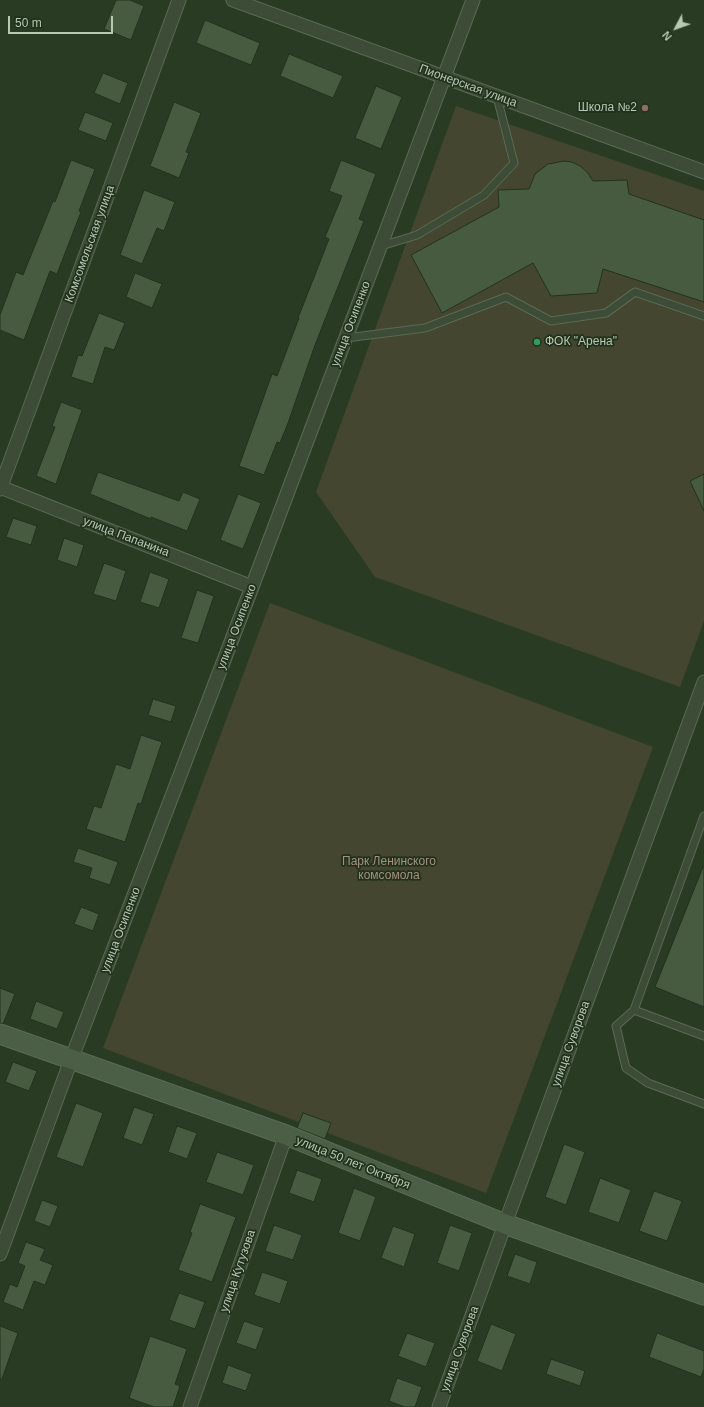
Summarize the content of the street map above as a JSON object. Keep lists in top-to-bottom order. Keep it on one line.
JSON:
{"streets":{"street":["Пионерская улица","Комсомольская улица","улица Осипенко","улица Папанина","улица Суворова","улица 50 лет Октября","улица Кутузова"]},"crossings":[["Пионерская улица","улица Осипенко"],["Комсомольская улица","улица Папанина"],["улица Осипенко","улица Папанина"],["улица Осипенко","улица 50 лет Октября"],["улица Суворова","улица 50 лет Октября"],["улица 50 лет Октября","улица Кутузова"]],"parks":["Парк Ленинского комсомола"],"places":["Школа №2","ФОК \"Арена\""],"scale_bar":"50 m","north":"bottom left"}
